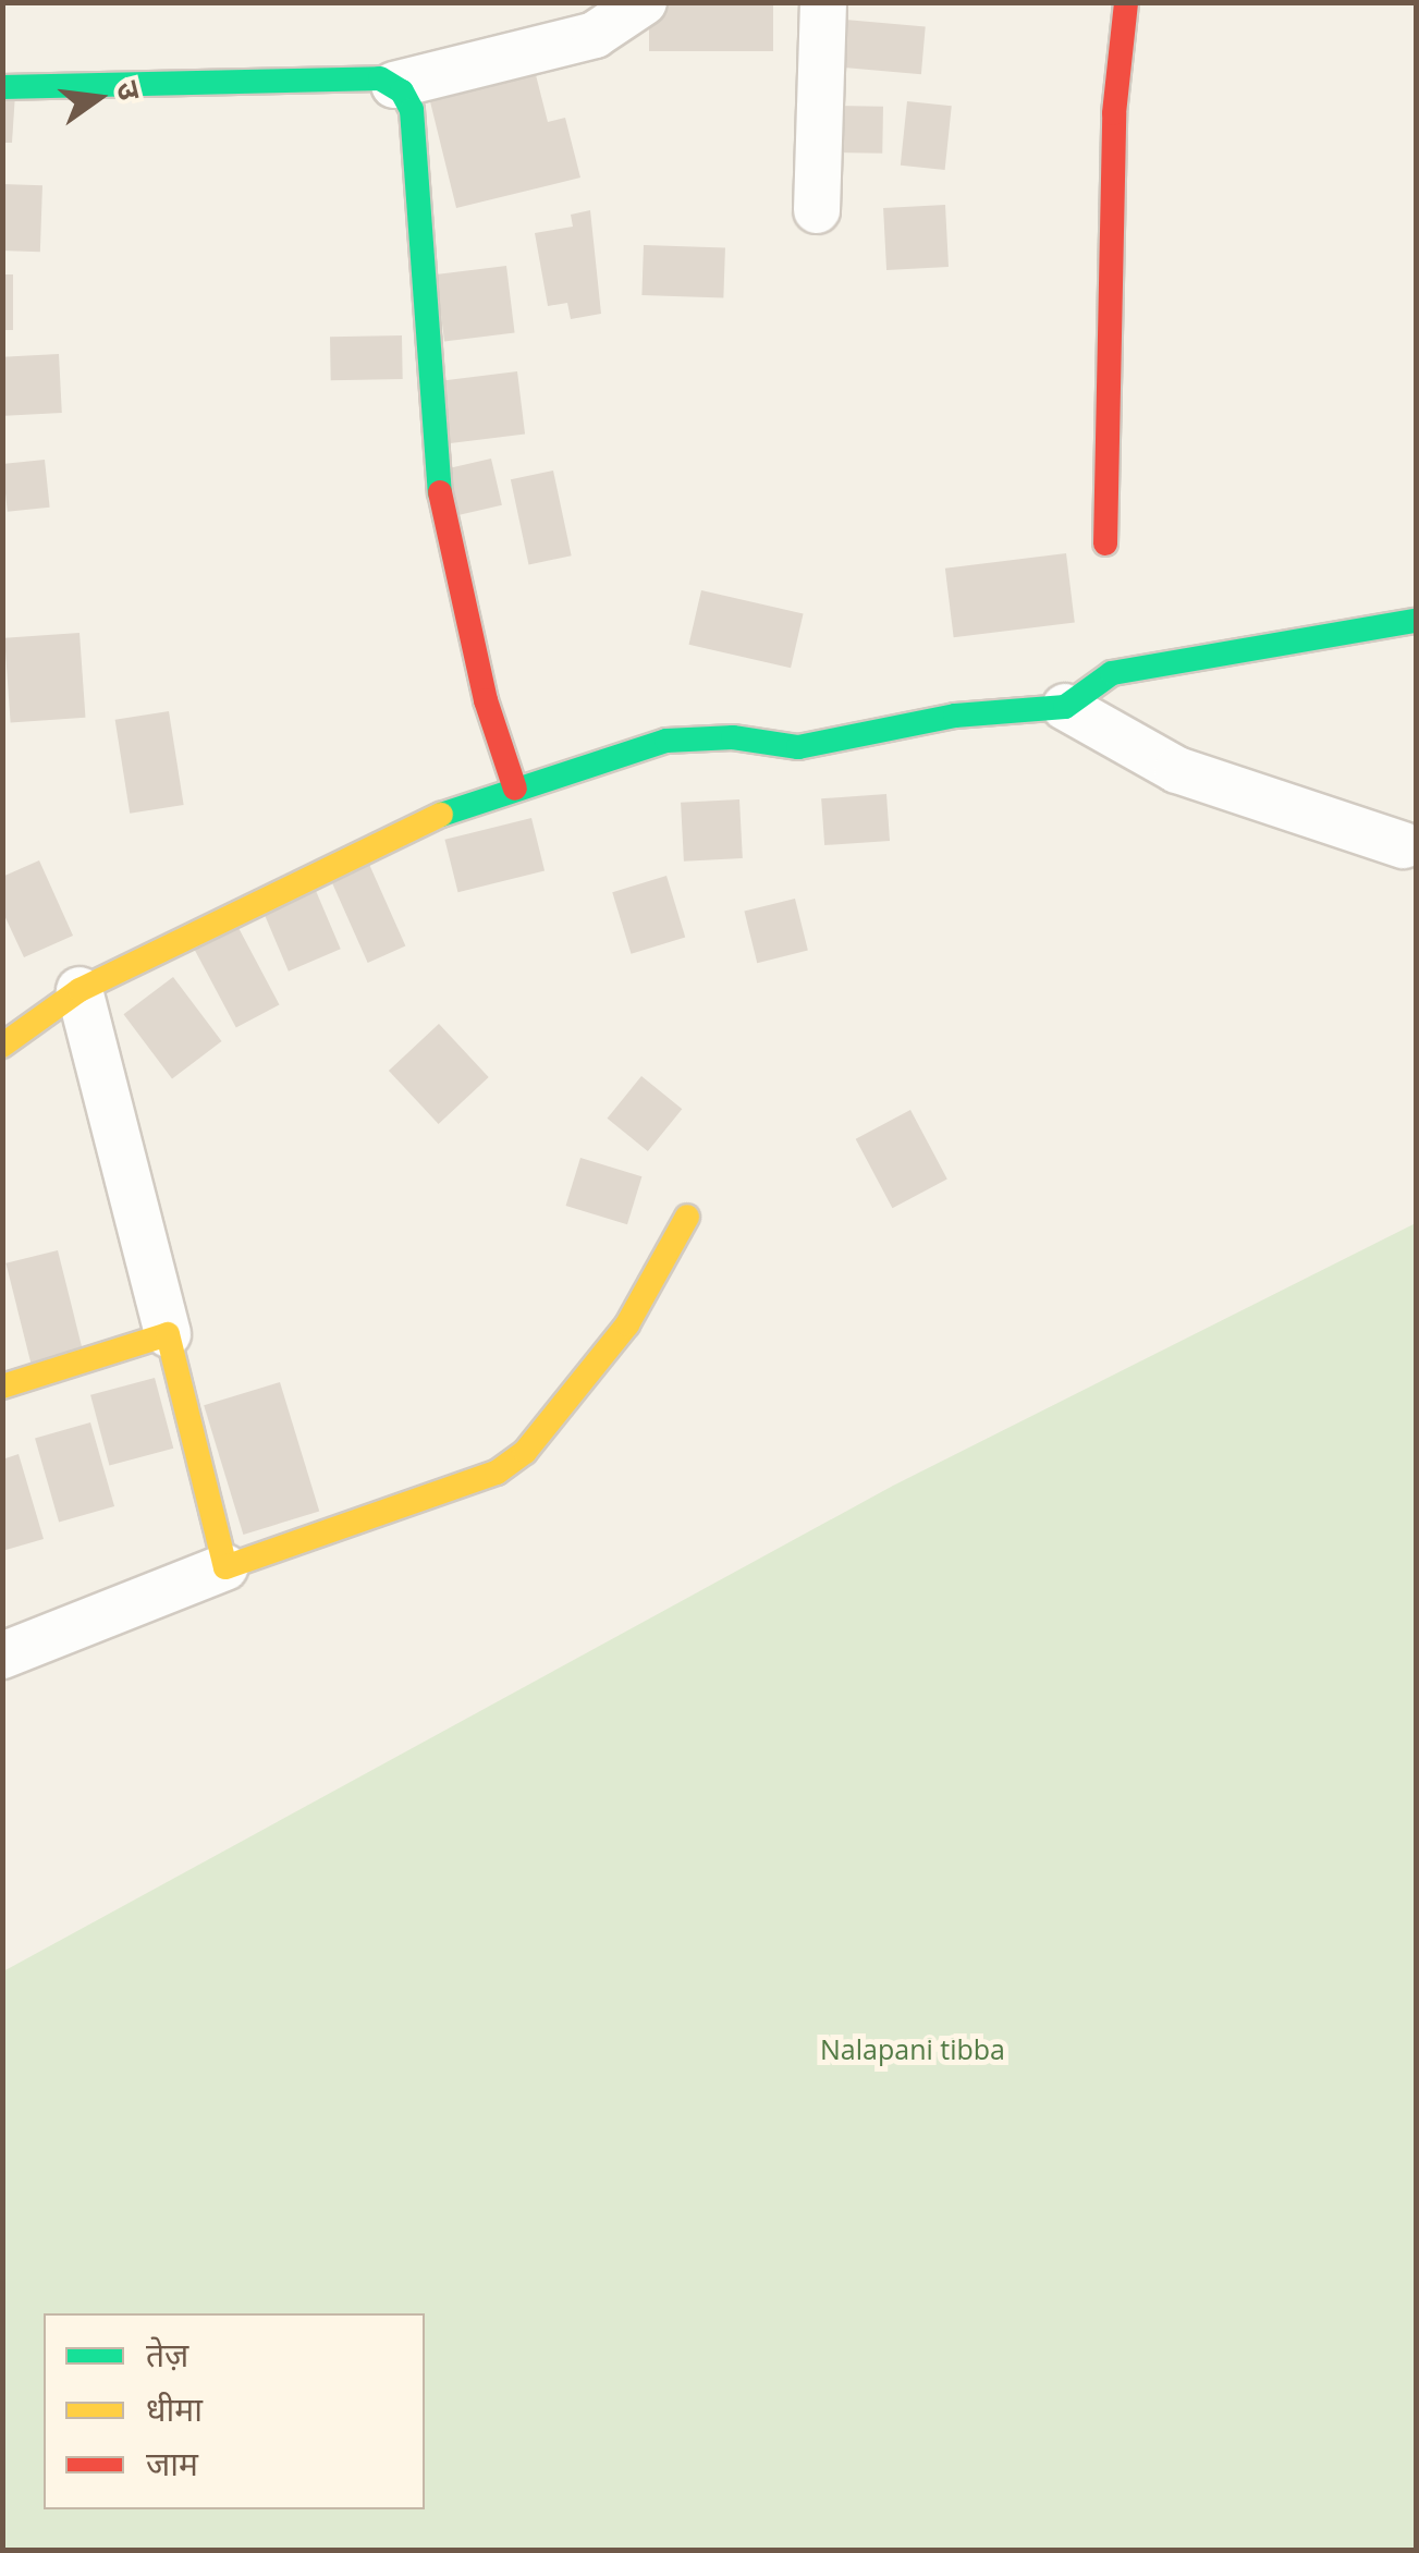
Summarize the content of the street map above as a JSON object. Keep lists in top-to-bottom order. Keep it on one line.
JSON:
{"parks":["Nalapani tibba"],"legend":["तेज़","धीमा","जाम"],"north":"right"}
